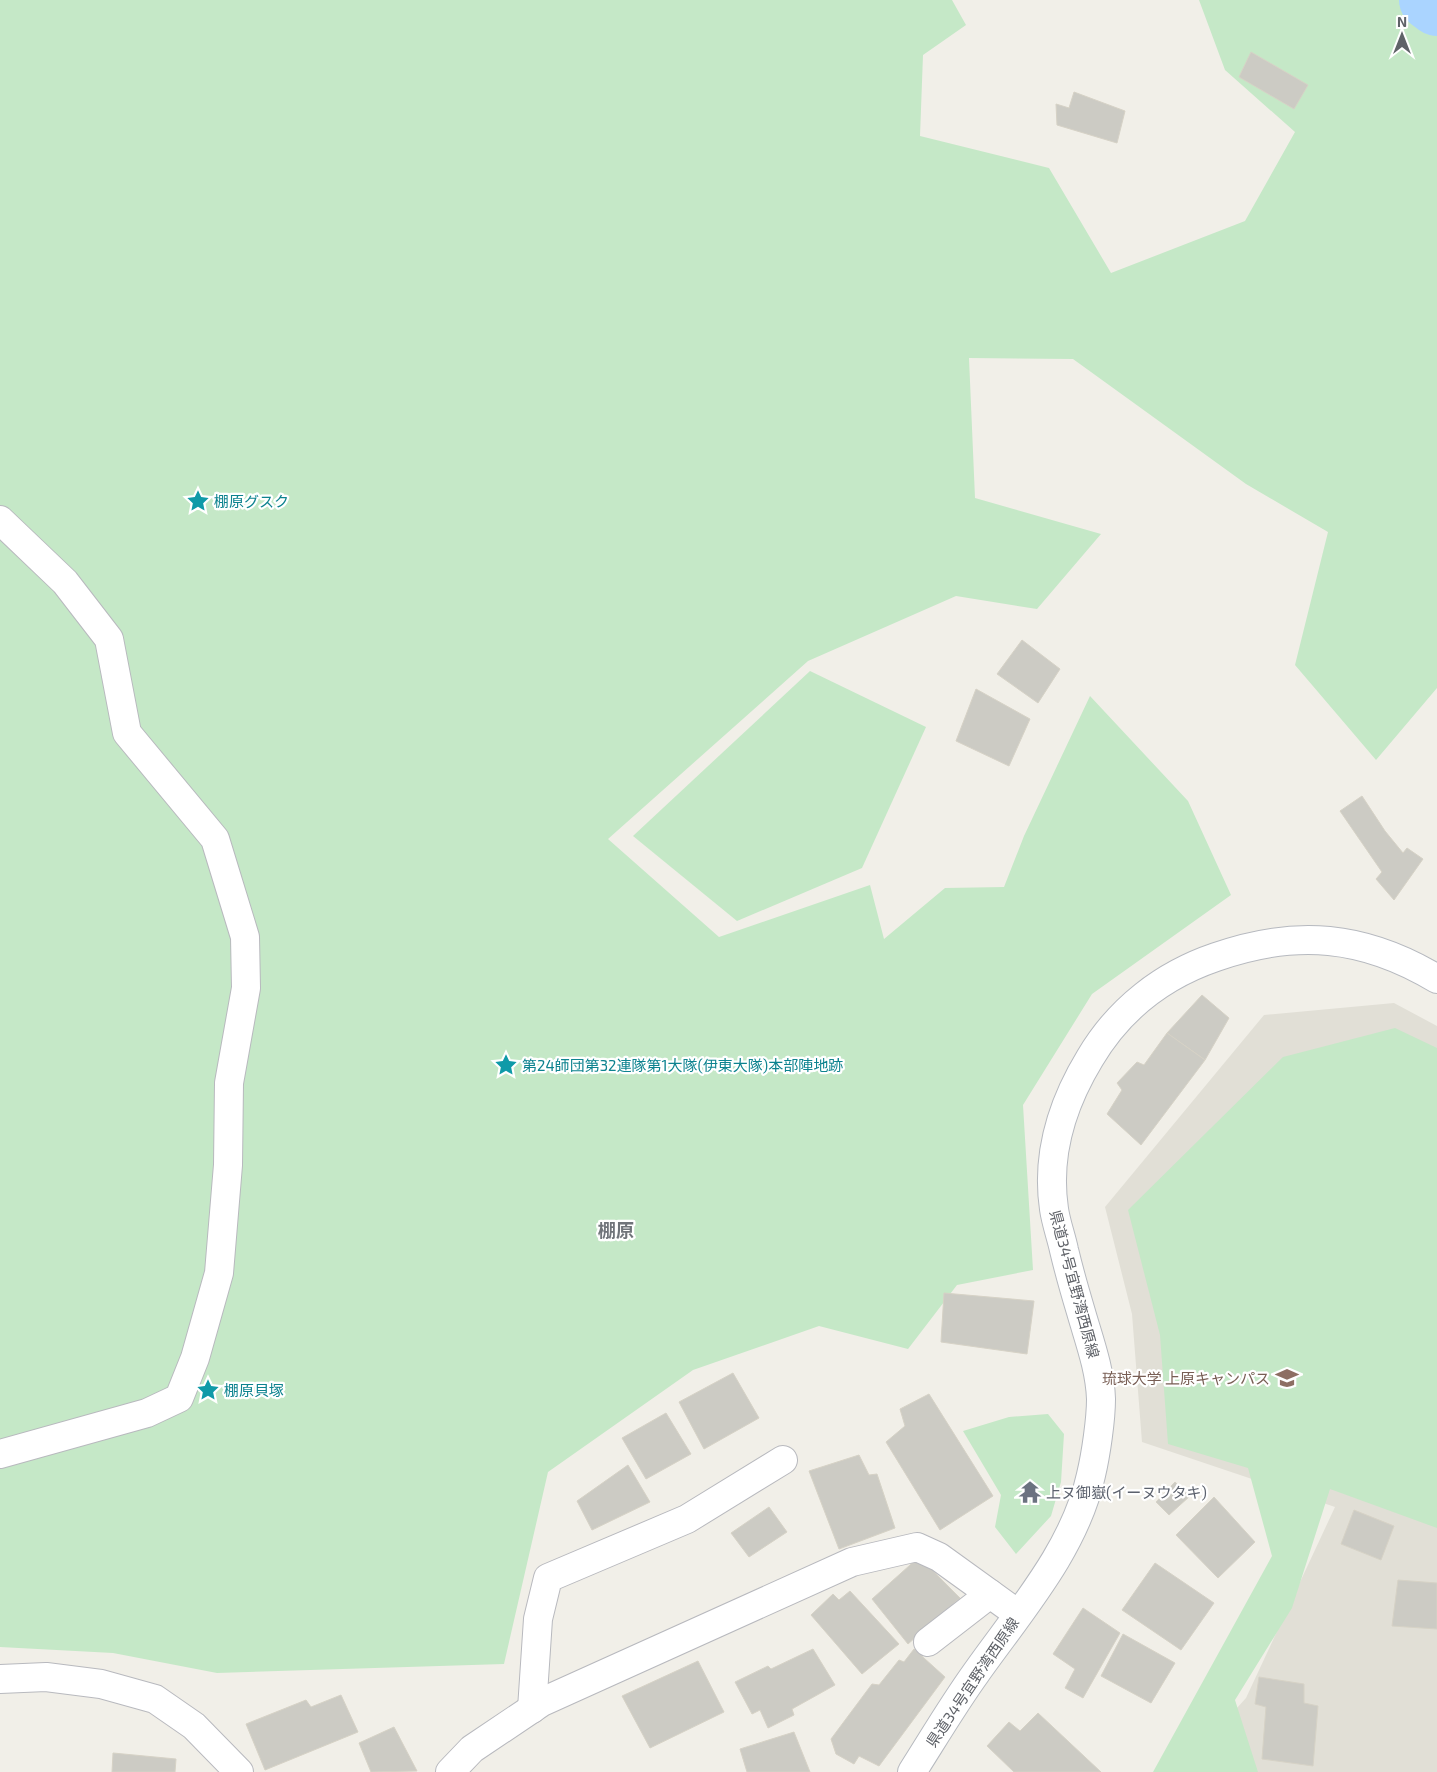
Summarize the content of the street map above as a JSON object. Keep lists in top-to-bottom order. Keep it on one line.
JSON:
{"streets":{"street":["県道34号宜野湾西原線"]},"districts":["棚原"],"places":{"place":["棚原グスク","第24師団第32連隊第1大隊(伊東大隊)本部陣地跡","棚原貝塚"],"school or university":["琉球大学 上原キャンパス"],"temple":["上ヌ御嶽(イーヌウタキ)"]},"north":"top"}
